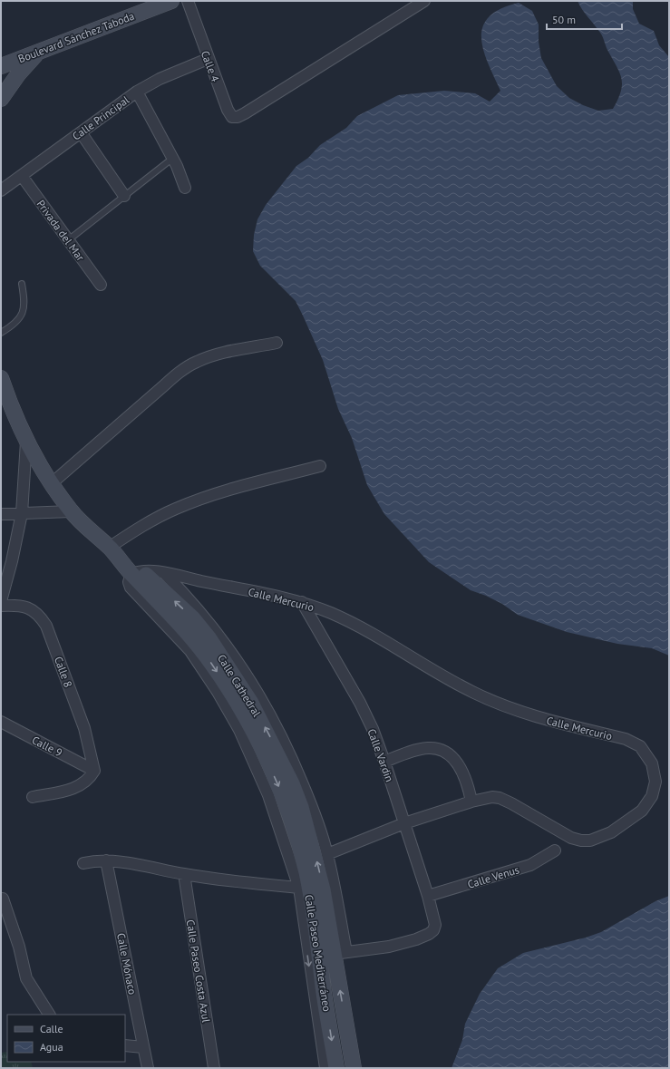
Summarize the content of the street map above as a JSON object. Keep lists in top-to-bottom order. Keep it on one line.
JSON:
{"streets":{"street":["Boulevard Sánchez Taboda","Calle 4","Calle Principal","Privada del Mar","Calle Mercurio","Calle 8","Calle Cathedral","Calle 9","Calle Vardin","Calle Venus","Calle Paseo Mediterráneo","Calle Mónaco","Calle Paseo Costa Azul"]},"crossings":[["Calle 4","Calle Principal"],["Calle Principal","Privada del Mar"],["Calle Mercurio","Calle Cathedral"],["Calle Mercurio","Calle Vardin"],["Calle 8","Calle 9"],["Calle Cathedral","Calle Paseo Mediterráneo"],["Calle Vardin","Calle Venus"],["Calle Vardin","Calle Paseo Mediterráneo"]],"legend":["Calle","Agua"],"scale_bar":"50 m"}
